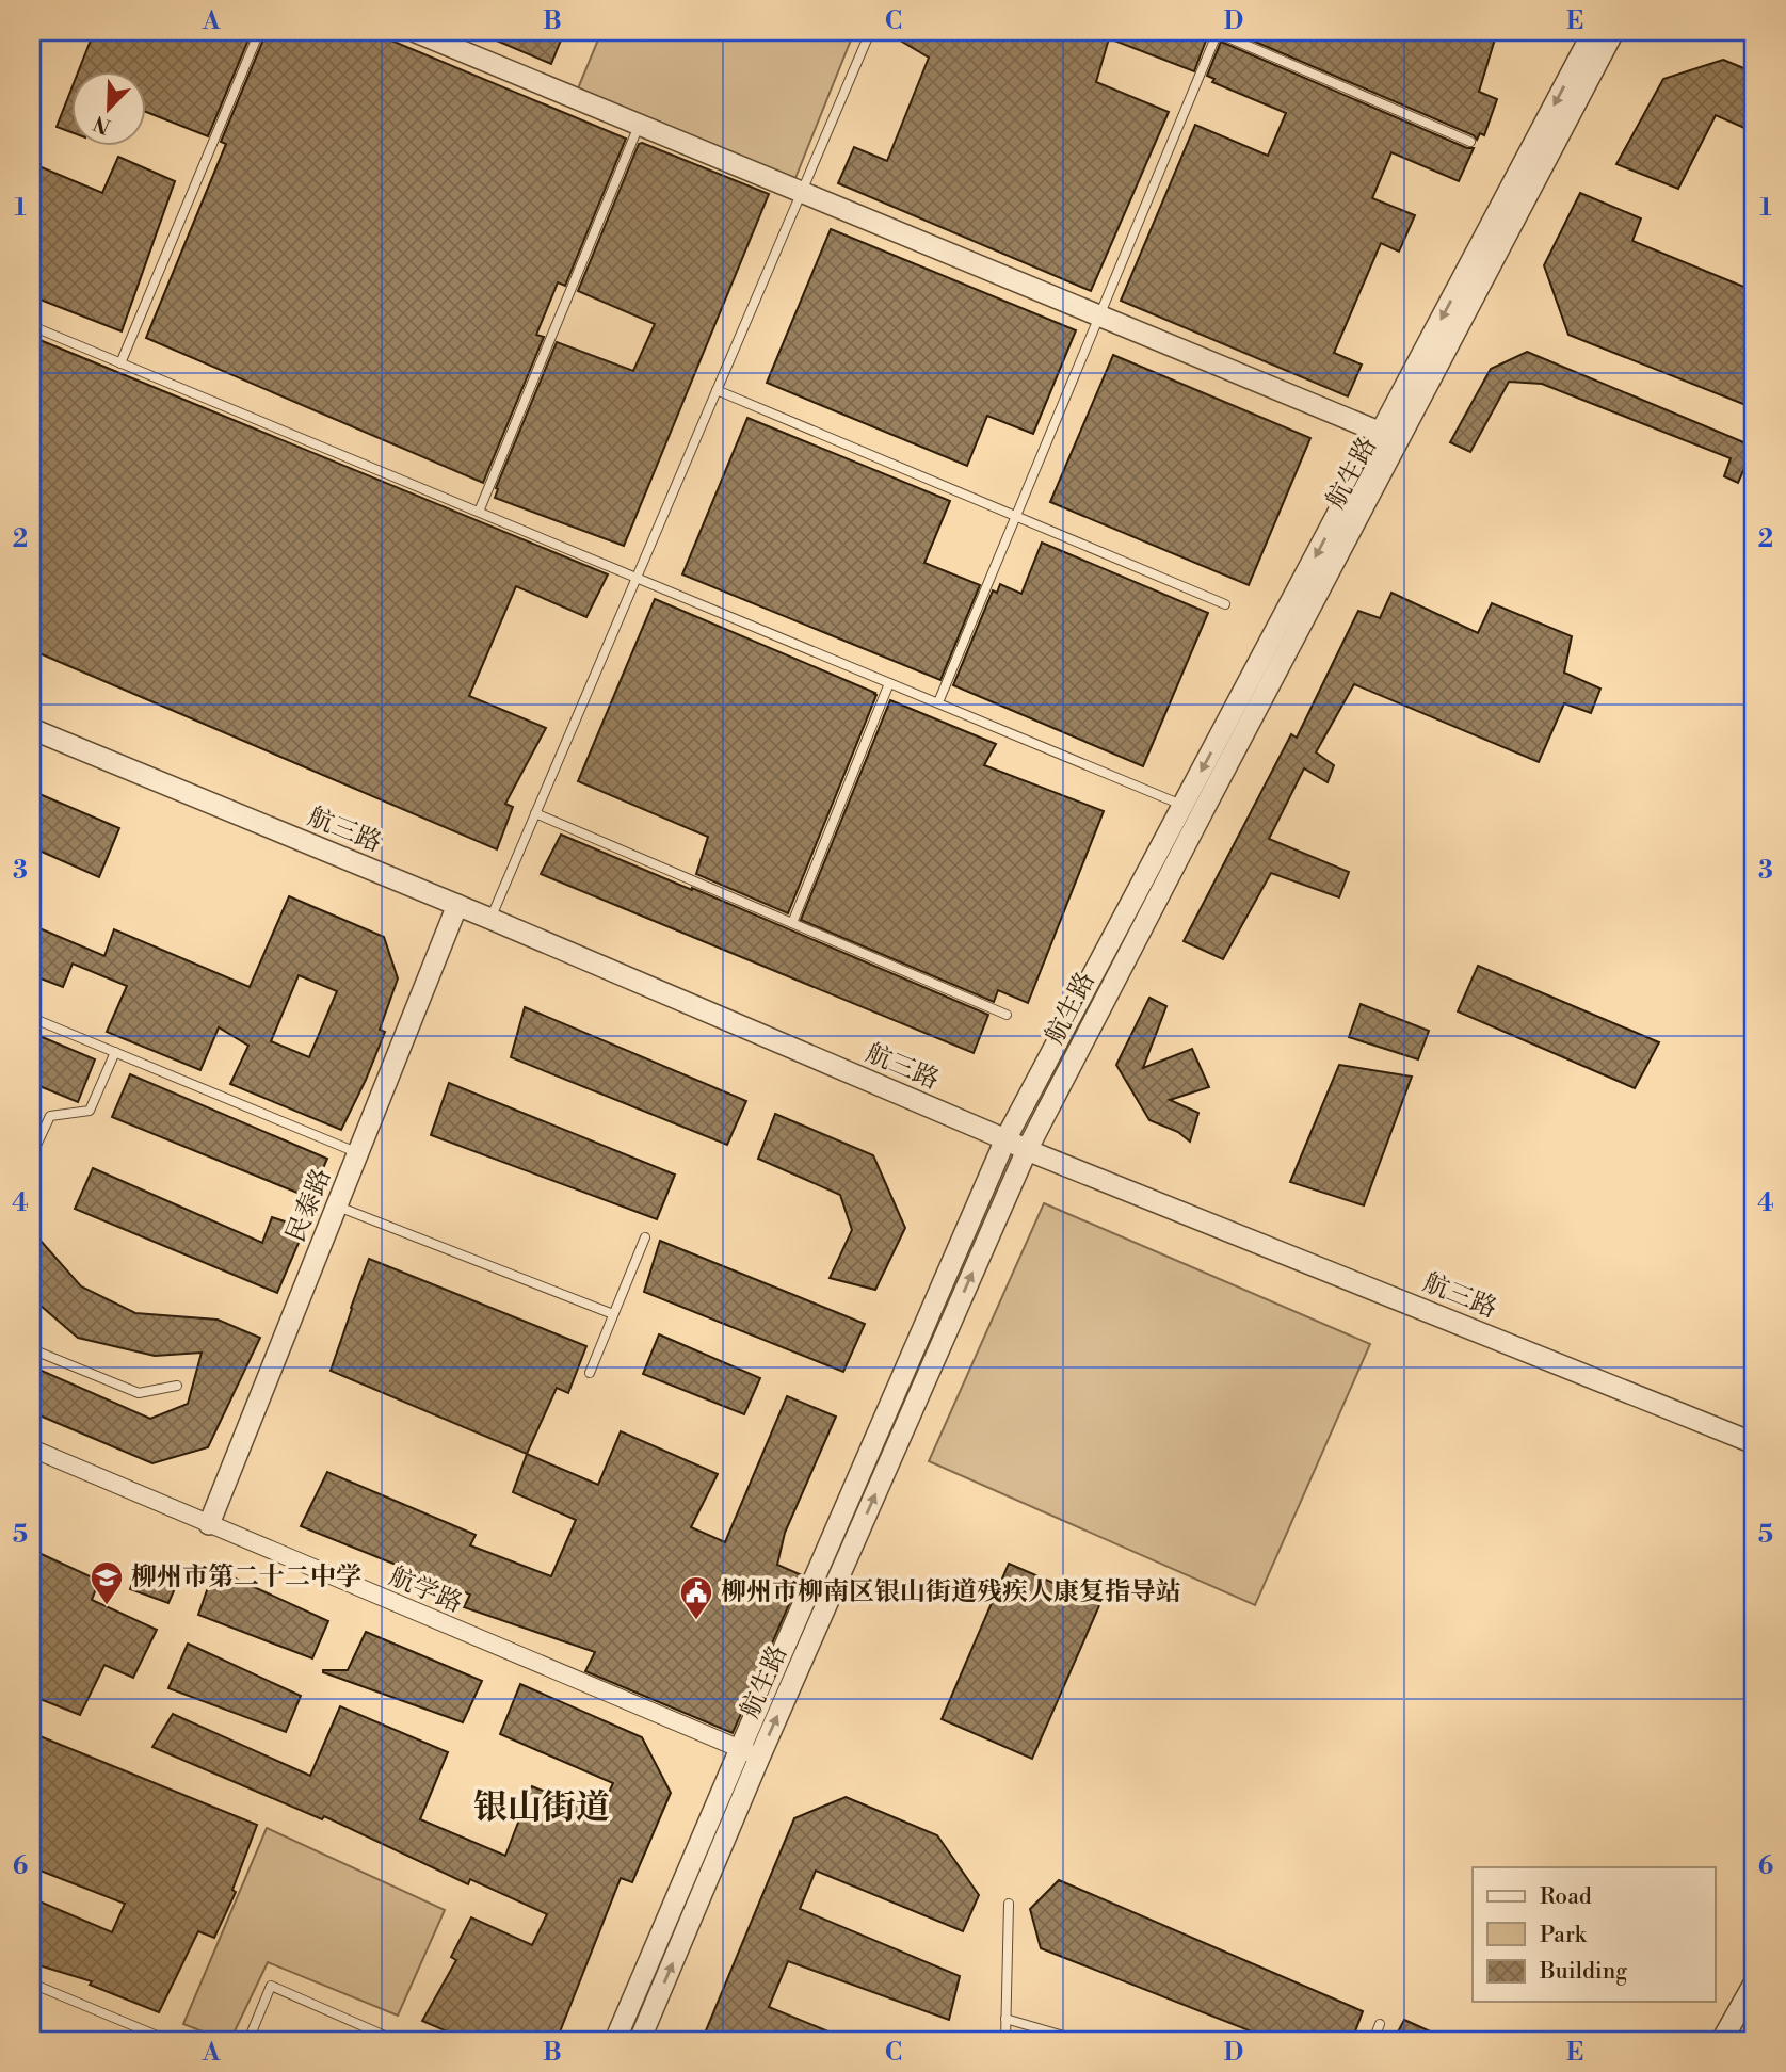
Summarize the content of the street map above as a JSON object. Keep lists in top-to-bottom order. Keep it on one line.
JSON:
{"streets":{"street":["航生路","航三路","民泰路","航学路"]},"crossings":[["航生路","航三路"],["航生路","航学路"],["航三路","民泰路"],["民泰路","航学路"]],"districts":["银山街道"],"places":{"school or university":["柳州市第二十二中学"],"public building":["柳州市柳南区银山街道残疾人康复指导站"]},"legend":["Road","Park","Building"],"north":"bottom left","grid":{"columns":["A","B","C","D","E"],"rows":["1","2","3","4","5","6"]}}
